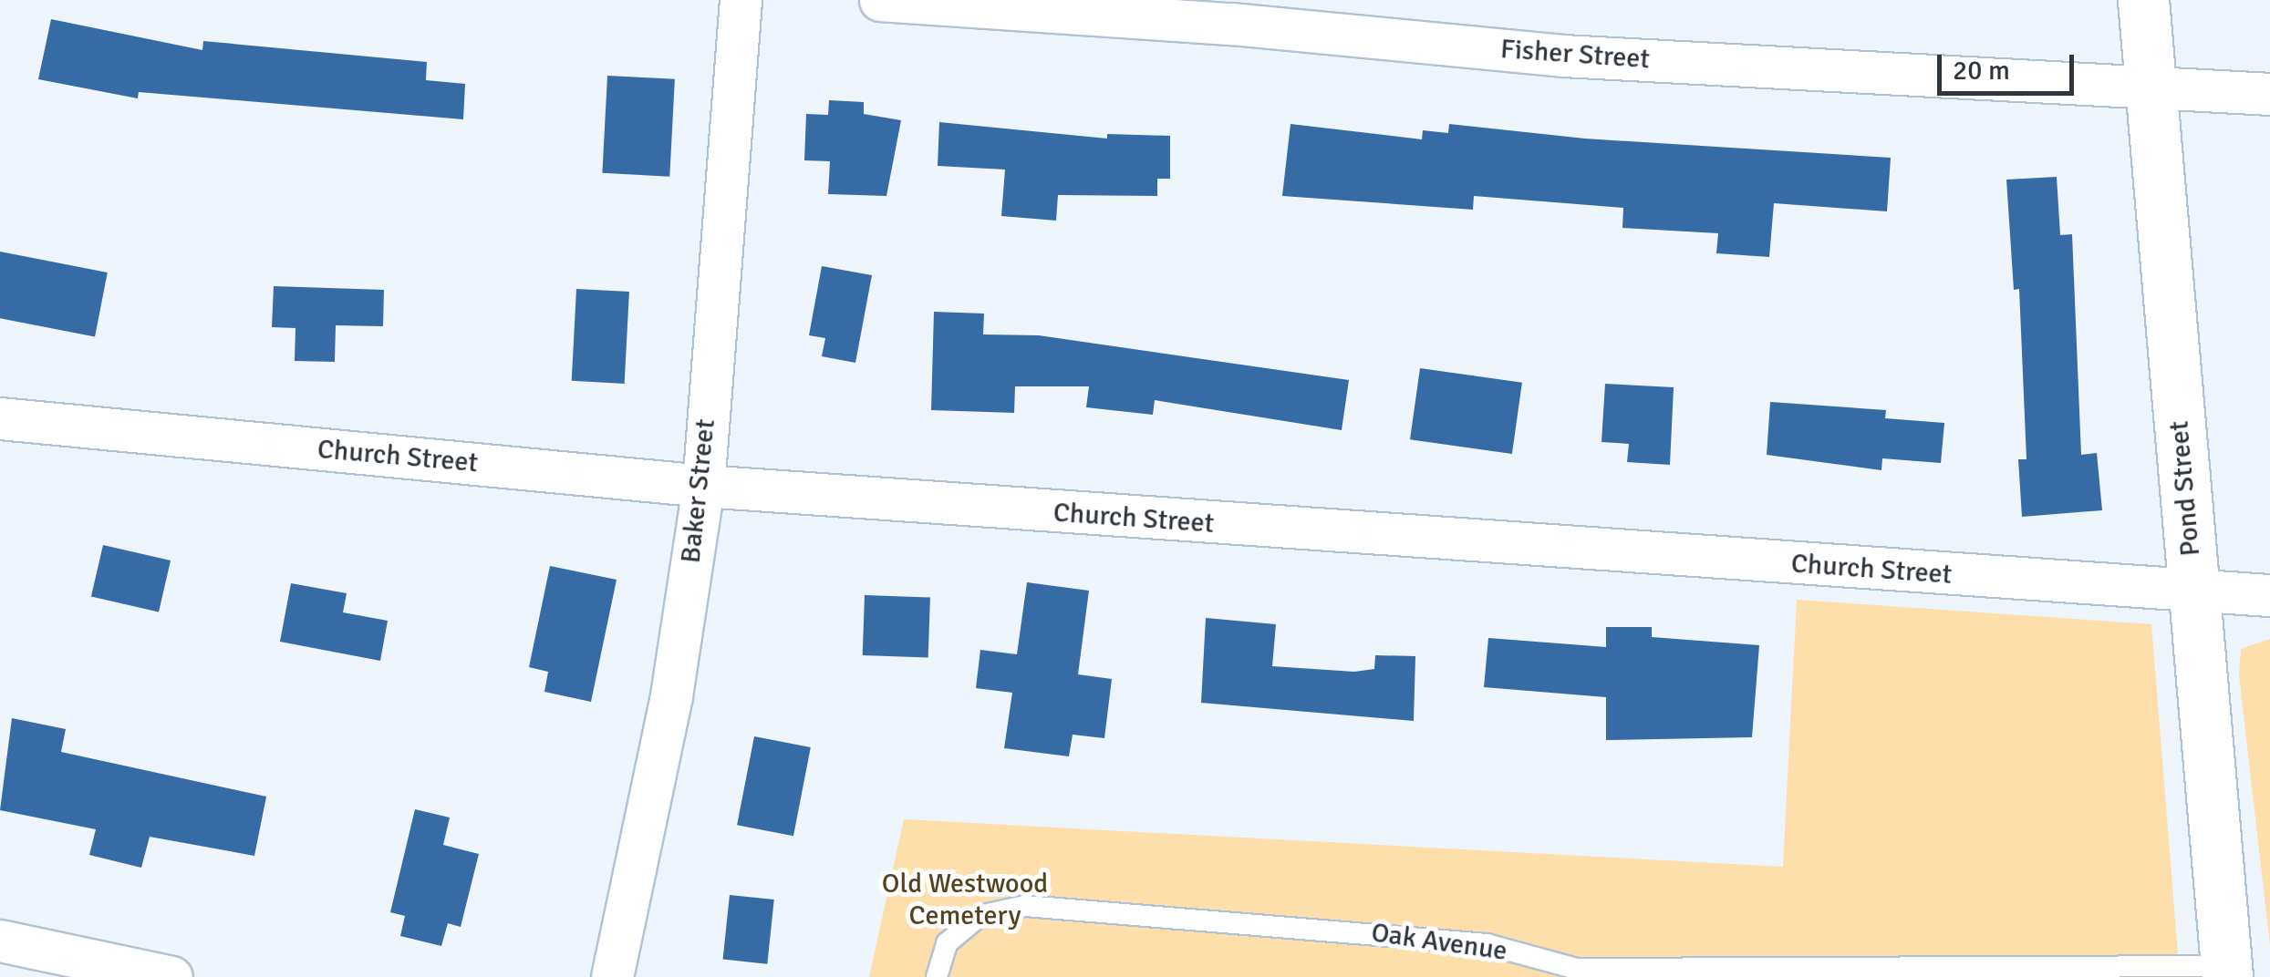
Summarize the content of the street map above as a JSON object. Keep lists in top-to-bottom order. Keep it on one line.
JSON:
{"streets":{"street":["Fisher Street","Church Street","Pond Street","Baker Street"],"lane":["Oak Avenue"]},"crossings":[["Fisher Street","Pond Street"],["Church Street","Pond Street"],["Church Street","Baker Street"],["Pond Street","Oak Avenue"]],"parks":["Old Westwood Cemetery"],"scale_bar":"20 m"}
